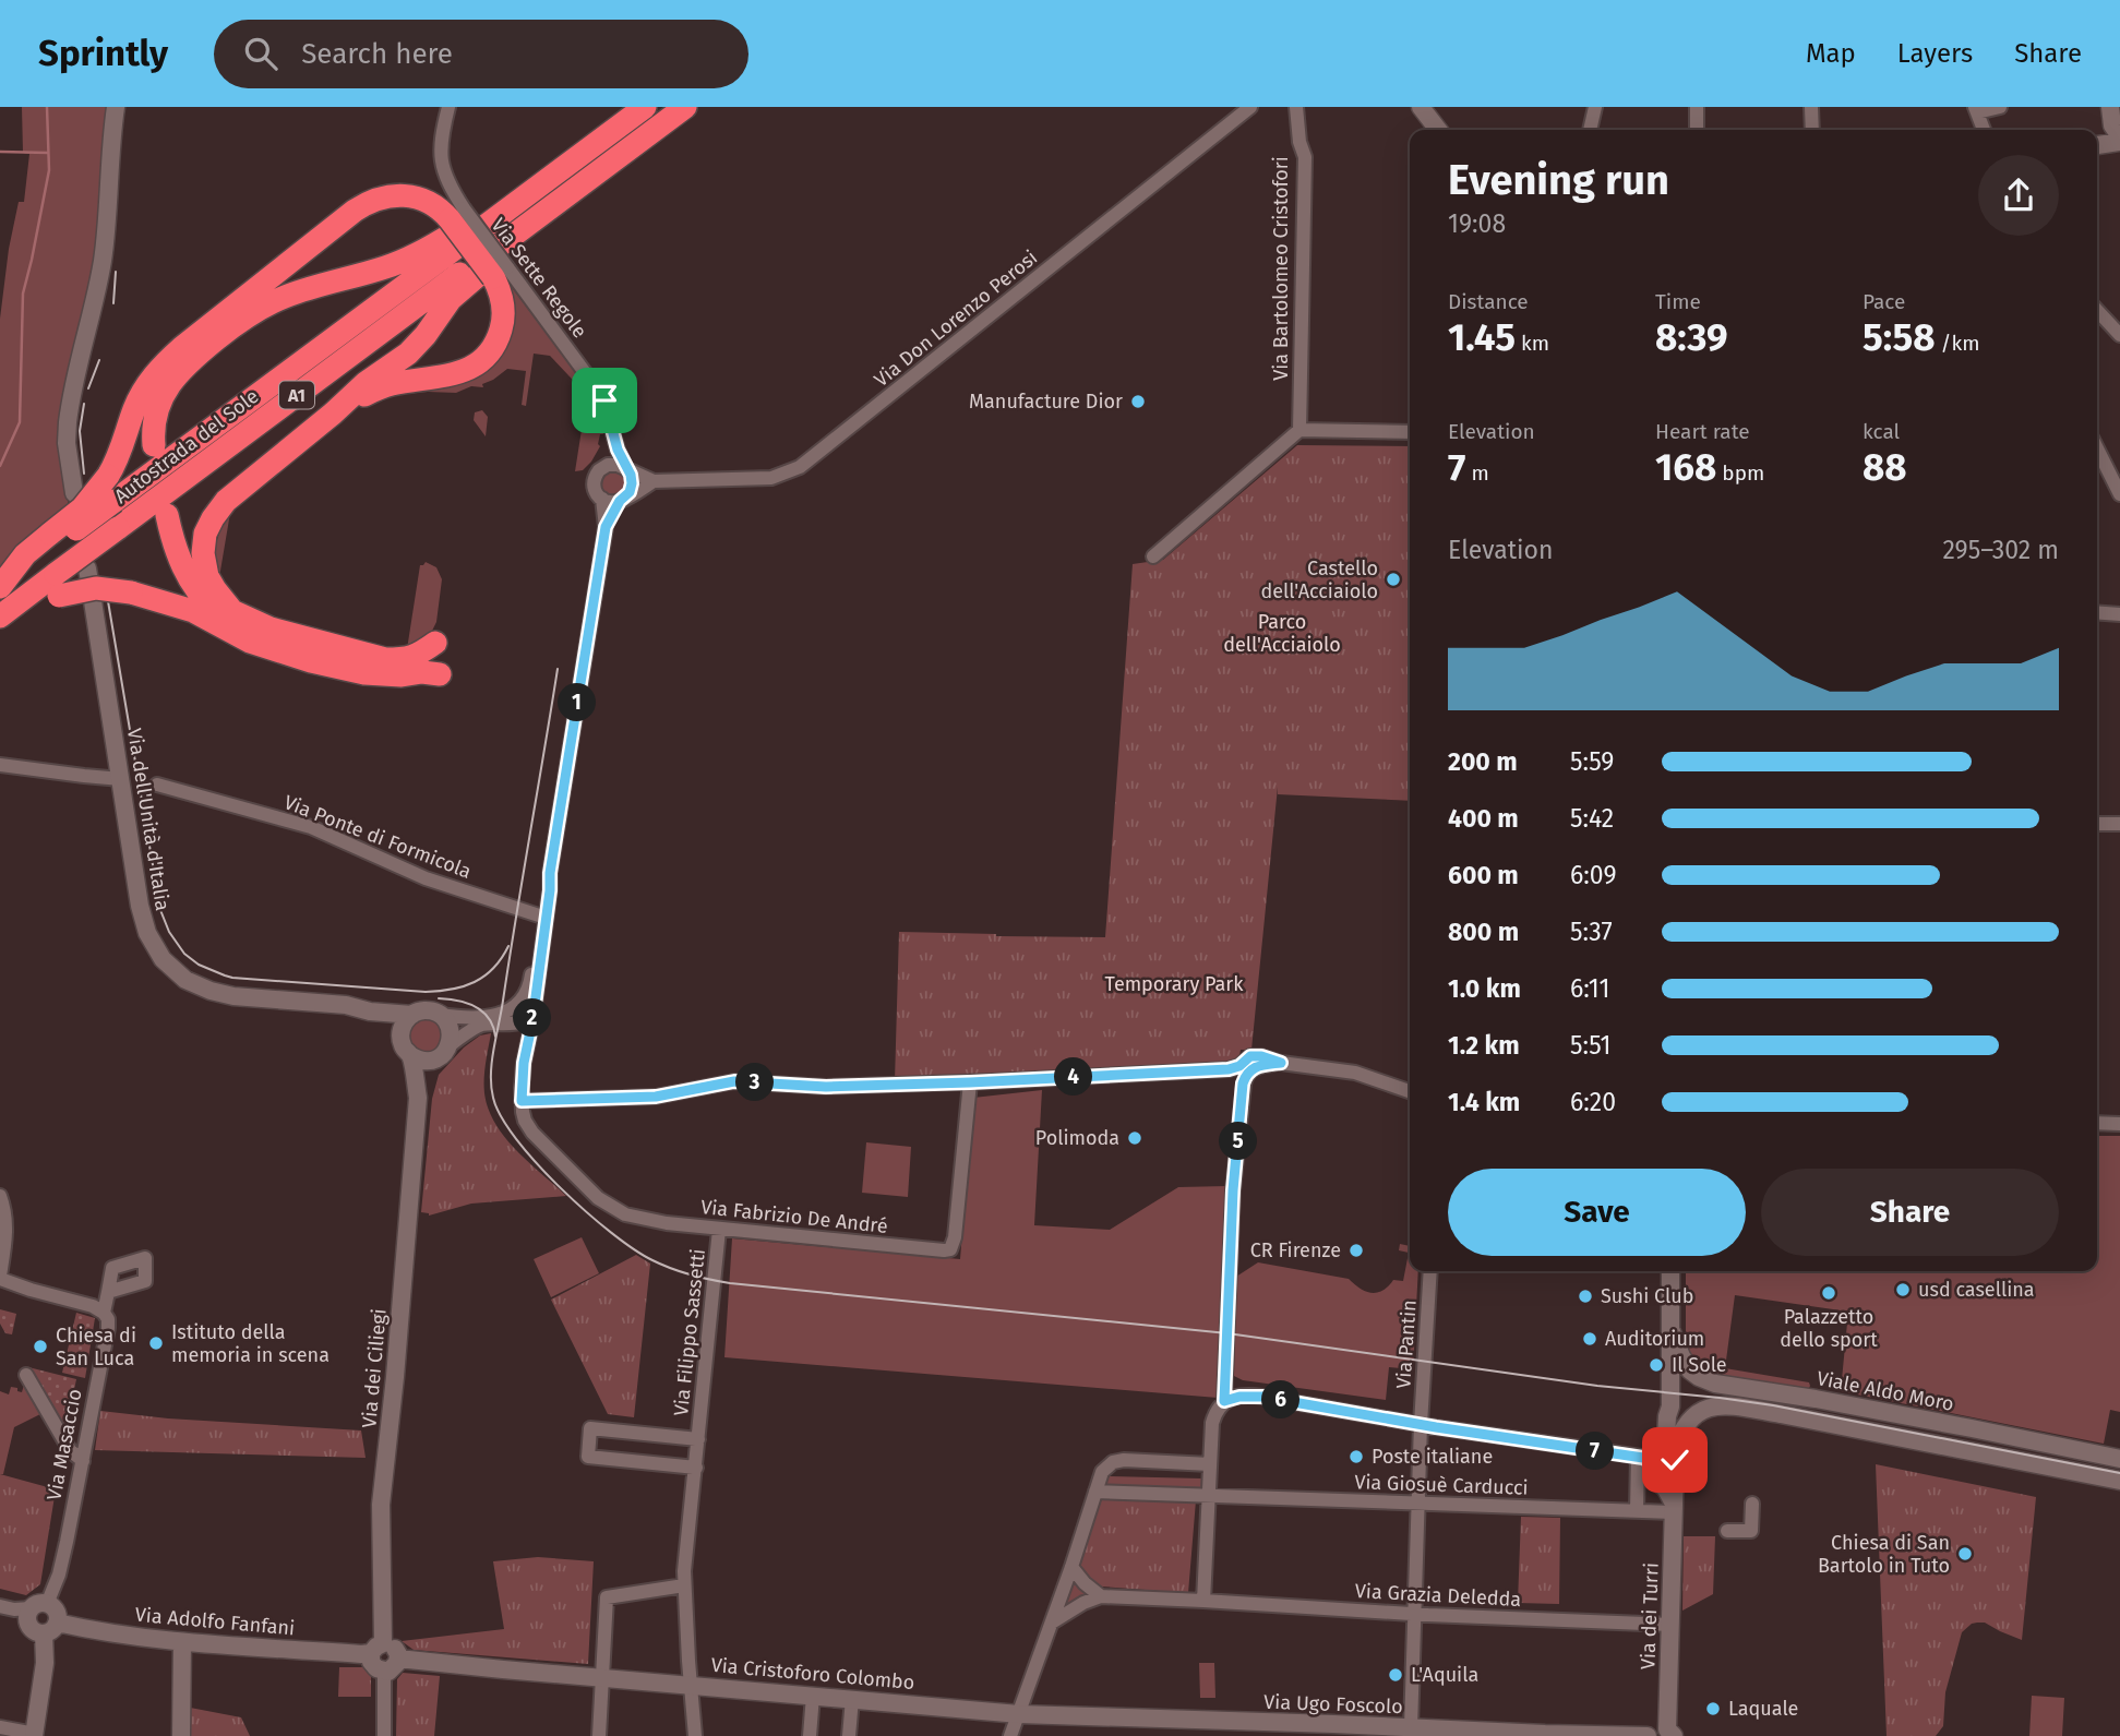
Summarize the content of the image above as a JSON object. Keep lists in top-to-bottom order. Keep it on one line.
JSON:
{"streets":{"highway":["A1","Autostrada del Sole"],"street":["Via Bartolomeo Cristofori","Via Sette Regole","Via Don Lorenzo Perosi","Via dell'Unità d'Italia","Via Ponte di Formicola","Via Fabrizio De André","Via Filippo Sassetti","Via Pantin","Via dei Ciliegi","Viale Aldo Moro","Via Masaccio","Via Giosuè Carducci","Via Grazia Deledda","Via dei Turri","Via Adolfo Fanfani","Via Cristoforo Colombo","Via Ugo Foscolo"]},"crossings":[["Via Sette Regole","Via Don Lorenzo Perosi"],["Via Sette Regole","Autostrada del Sole"],["Via dell'Unità d'Italia","Via dei Ciliegi"],["Via Fabrizio De André","Via Filippo Sassetti"],["Via Pantin","Via Giosuè Carducci"],["Via Pantin","Via Grazia Deledda"],["Via Pantin","Via Ugo Foscolo"],["Via dei Ciliegi","Via Adolfo Fanfani"],["Via Masaccio","Via Adolfo Fanfani"],["Via Giosuè Carducci","Via dei Turri"],["Via Grazia Deledda","Via dei Turri"],["Via Cristoforo Colombo","Via Ugo Foscolo"]],"parks":["Parco dell'Acciaiolo","Temporary Park"],"places":["Manufacture Dior","Castello dell'Acciaiolo","Polimoda","CR Firenze","usd casellina","Palazzetto dello sport","Sushi Club","Auditorium","Istituto della memoria in scena","Chiesa di San Luca","Il Sole","Poste italiane","Chiesa di San Bartolo in Tuto","L'Aquila","Laquale"],"page":{"header":"Sprintly","search":"Search here","nav":["Map","Layers","Share"],"heading":["Evening run","19:08"],"stats":[["Distance","1.45 km"],["Time","8:39"],["Pace","5:58 /km"],["Elevation","7 m"],["Heart rate","168 bpm"],["kcal","88"]],"chart":["Elevation","295–302 m"],"pins":["1","2","4","3","5","6","7"],"list":[{"name":"200 m","note":"5:59"},{"name":"400 m","note":"5:42"},{"name":"600 m","note":"6:09"},{"name":"800 m","note":"5:37"},{"name":"1.0 km","note":"6:11"},{"name":"1.2 km","note":"5:51"},{"name":"1.4 km","note":"6:20"}],"buttons":["Save","Share"]}}
